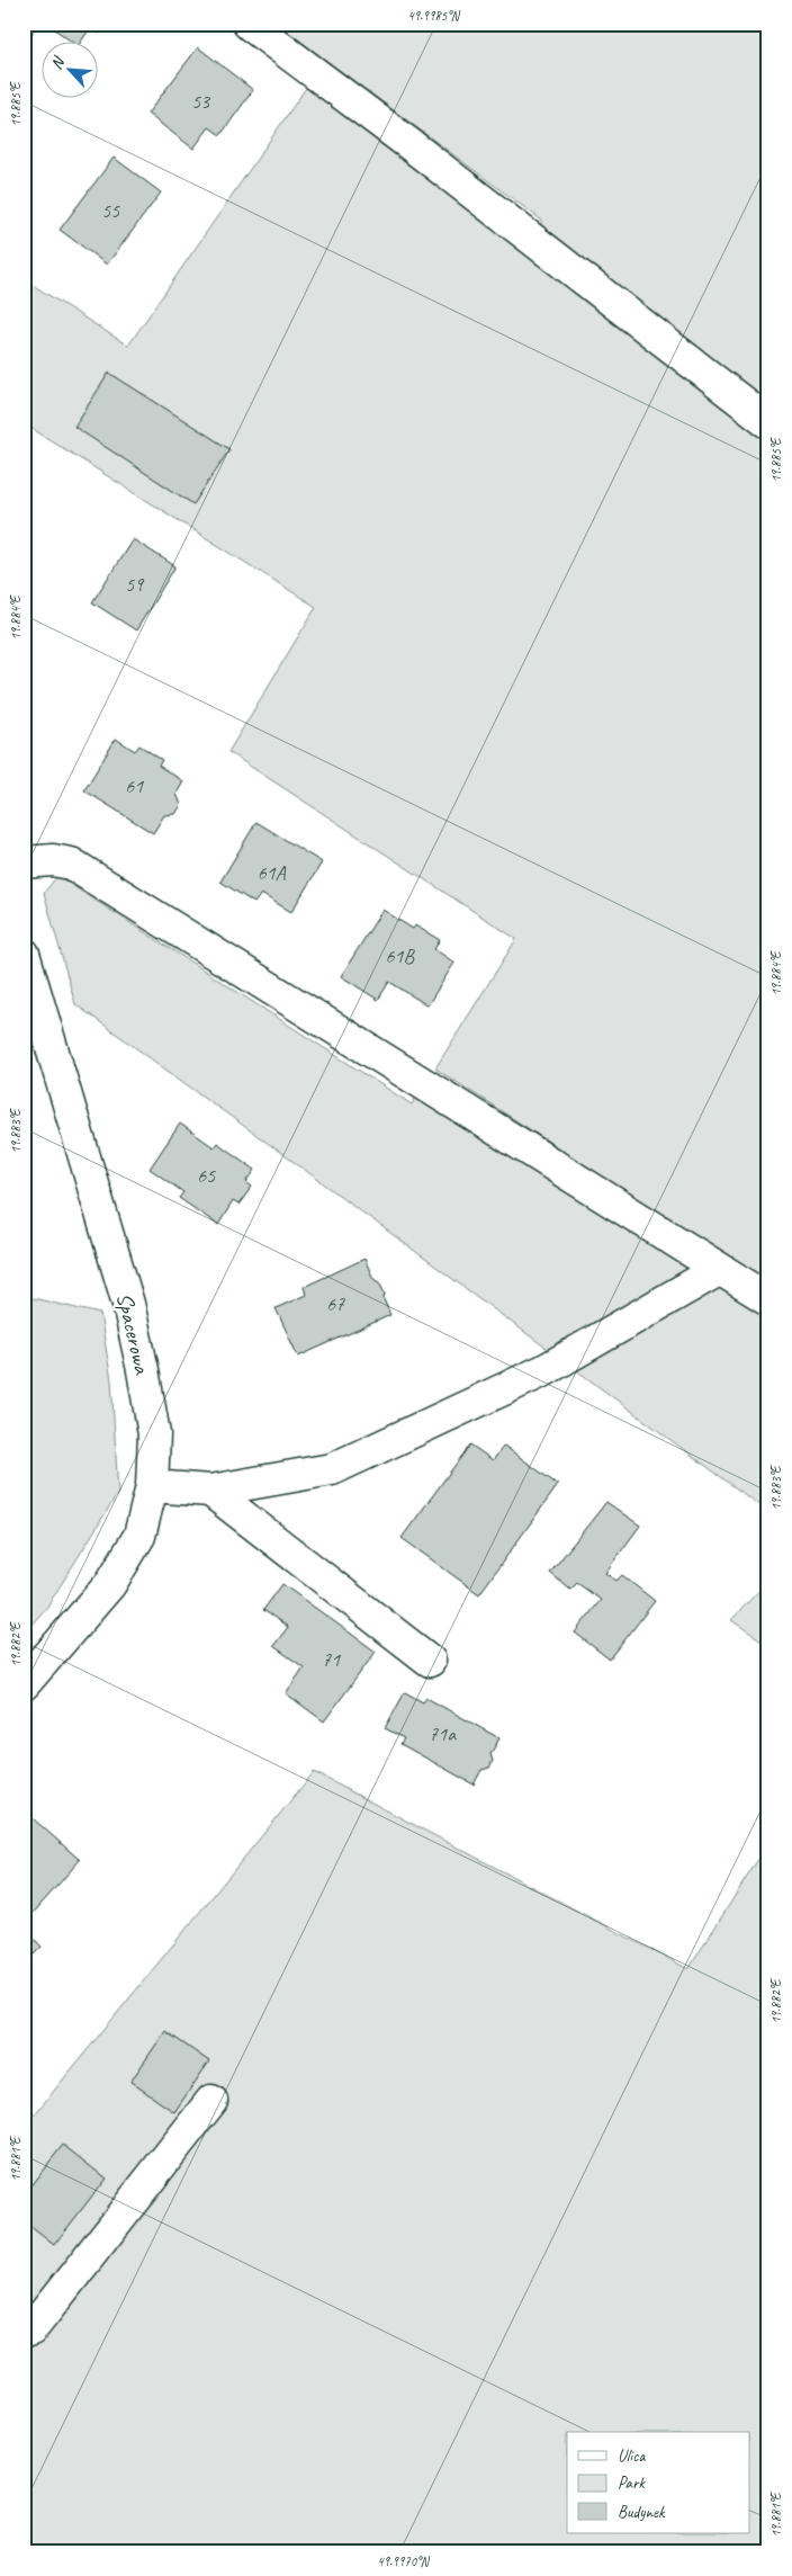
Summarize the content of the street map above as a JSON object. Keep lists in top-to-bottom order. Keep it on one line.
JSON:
{"streets":{"street":["Spacerowa"]},"house_numbers":["53","55","59","61","61A","61B","65","67","71","71a"],"legend":["Ulica","Park","Budynek"],"north":"top left","coordinates":["49.9985°N","19.885°E","19.884°E","19.883°E","19.882°E","19.881°E","49.9970°N"]}
